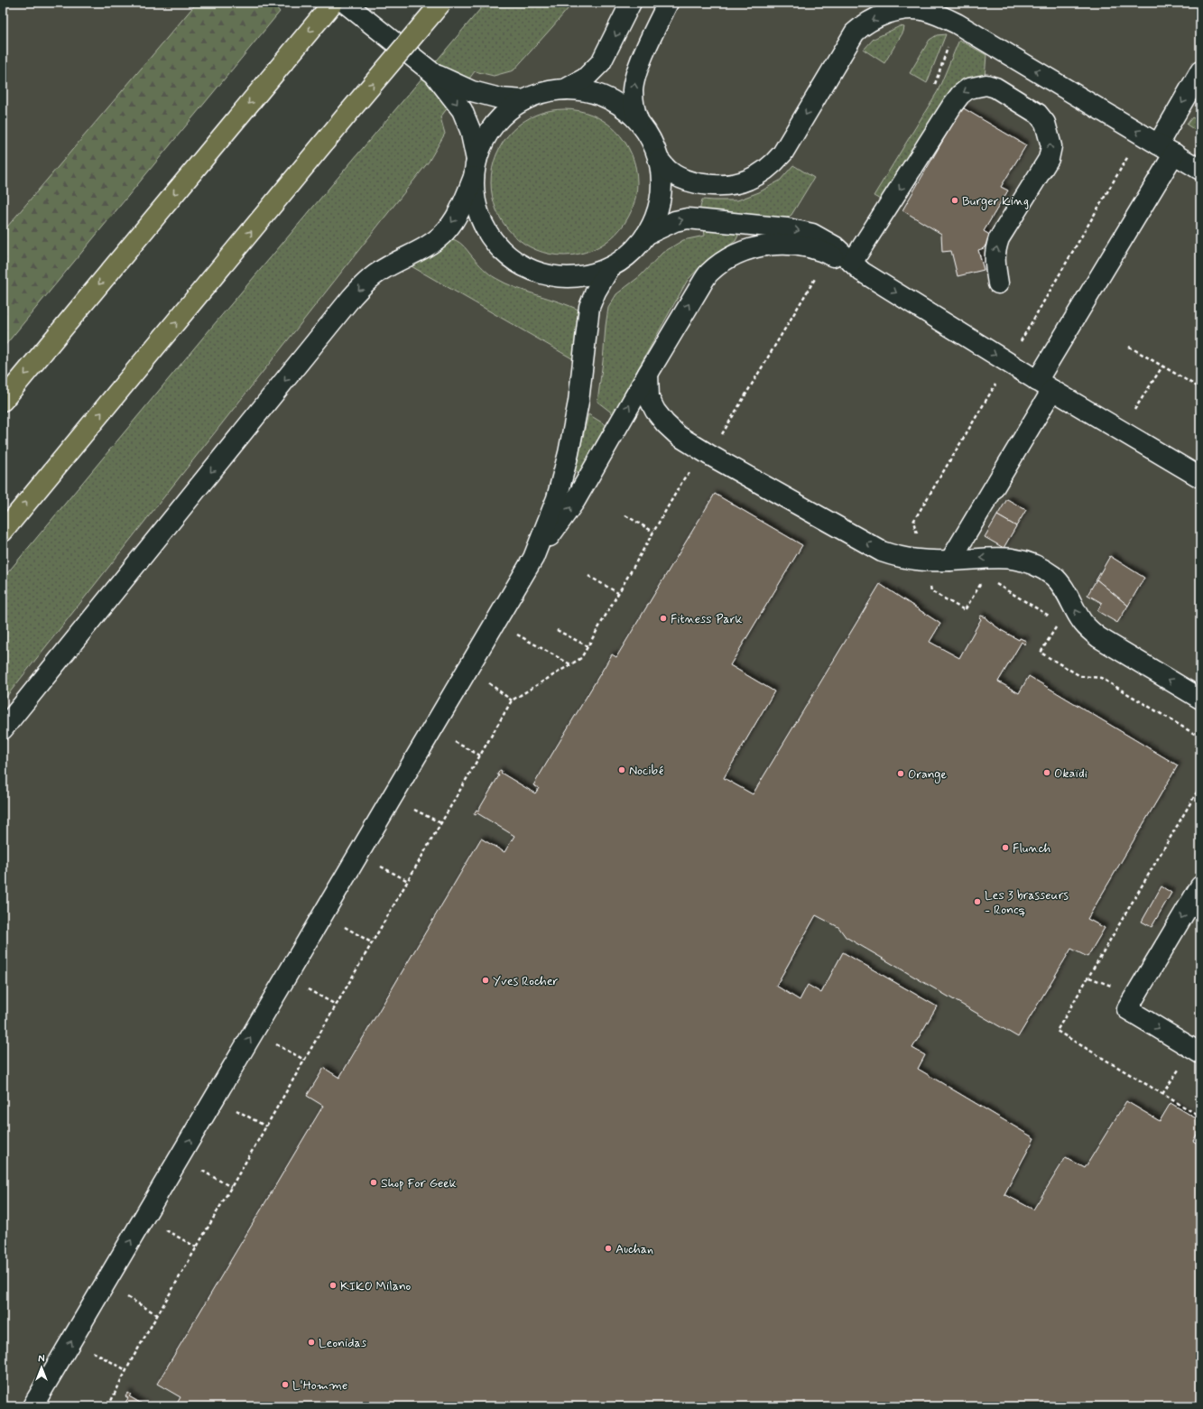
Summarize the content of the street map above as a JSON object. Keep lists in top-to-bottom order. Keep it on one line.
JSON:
{"places":["Burger King","Fitness Park","Nocibé","Okaïdi","Orange","Flunch","Les 3 brasseurs - Roncq","Yves Rocher","Shop For Geek","Auchan","KIKO Milano","Leonidas","L'Homme"],"north":"top"}
